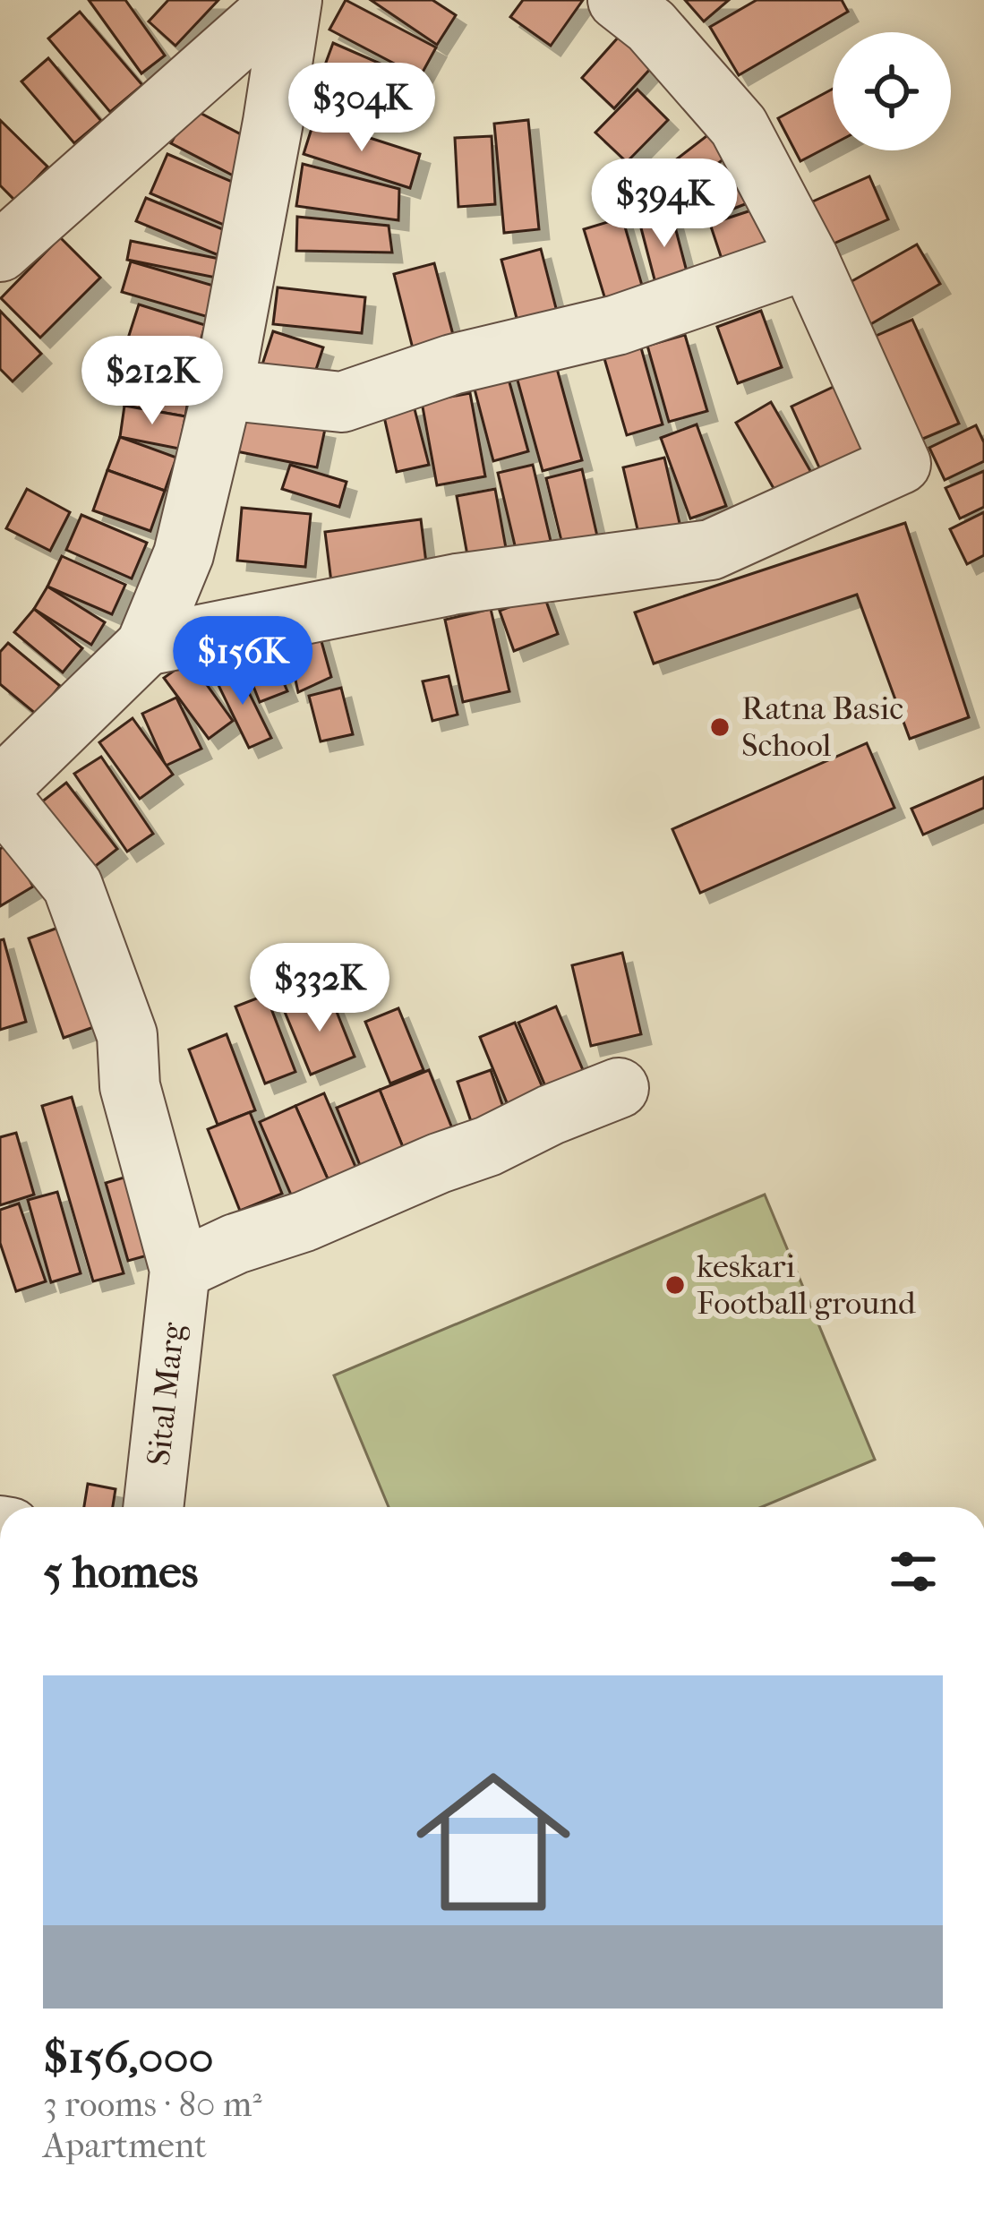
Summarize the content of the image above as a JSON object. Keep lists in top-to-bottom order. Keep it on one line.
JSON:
{"streets":{"street":["Sital Marg"]},"places":["Ratna Basic School","keskari Football ground"],"page":{"price":["$304K","$394K","$212K","$156K","$332K"],"heading":"5 homes","list":[{"name":"$156,000","note":"3 rooms · 80 m² · Apartment"}]}}
